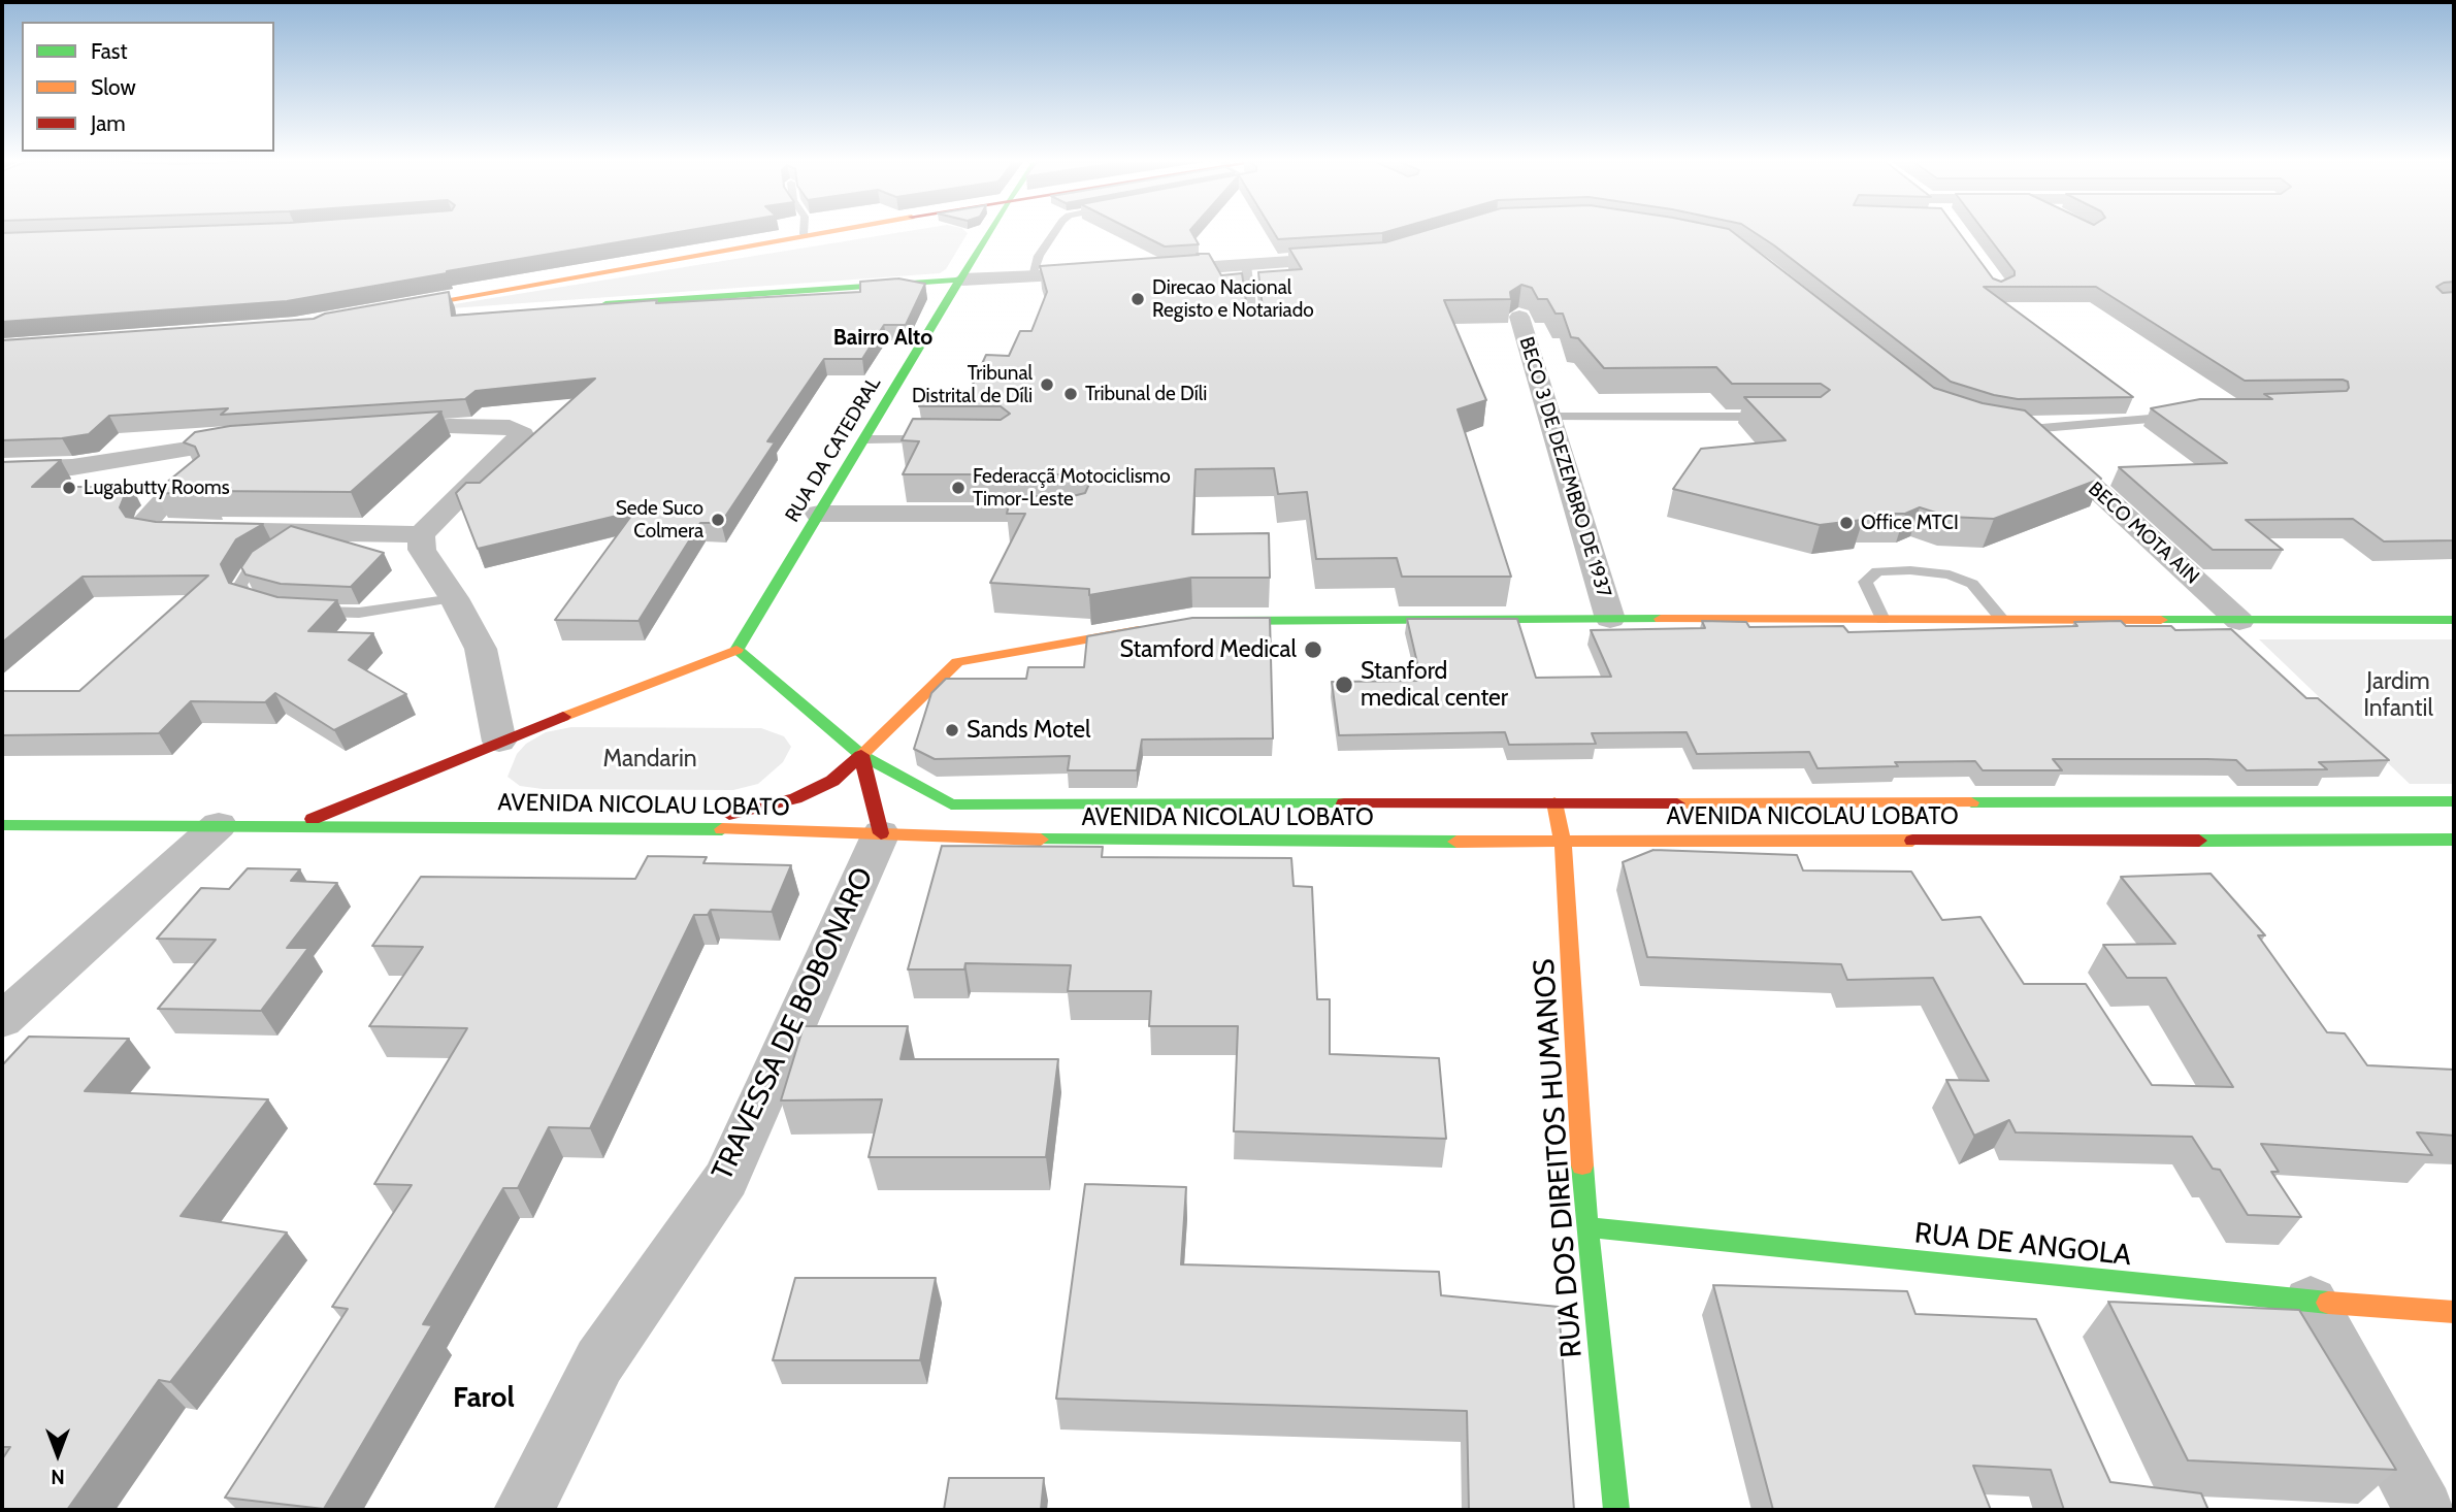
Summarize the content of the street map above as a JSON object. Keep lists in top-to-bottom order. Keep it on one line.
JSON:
{"streets":{"main road":["RUA DA CATEDRAL","AVENIDA NICOLAU LOBATO","RUA DOS DIREITOS HUMANOS","RUA DE ANGOLA"],"street":["BECO 3 DE DEZEMBRO DE 1937","BECO MOTA AIN","TRAVESSA DE BOBONARO"]},"crossings":[["AVENIDA NICOLAU LOBATO","TRAVESSA DE BOBONARO"],["AVENIDA NICOLAU LOBATO","RUA DOS DIREITOS HUMANOS"],["RUA DOS DIREITOS HUMANOS","RUA DE ANGOLA"]],"districts":["Bairro Alto","Farol"],"parks":["Jardim Infantil","Mandarin"],"places":["Direcao Nacional Registo e Notariado","Tribunal Distrital de Díli","Tribunal de Díli","Lugabutty Rooms","Federacçã Motociclismo Timor-Leste","Sede Suco Colmera","Office MTCI","Stamford Medical","Stanford medical center","Sands Motel"],"legend":["Fast","Slow","Jam"],"north":"bottom"}
